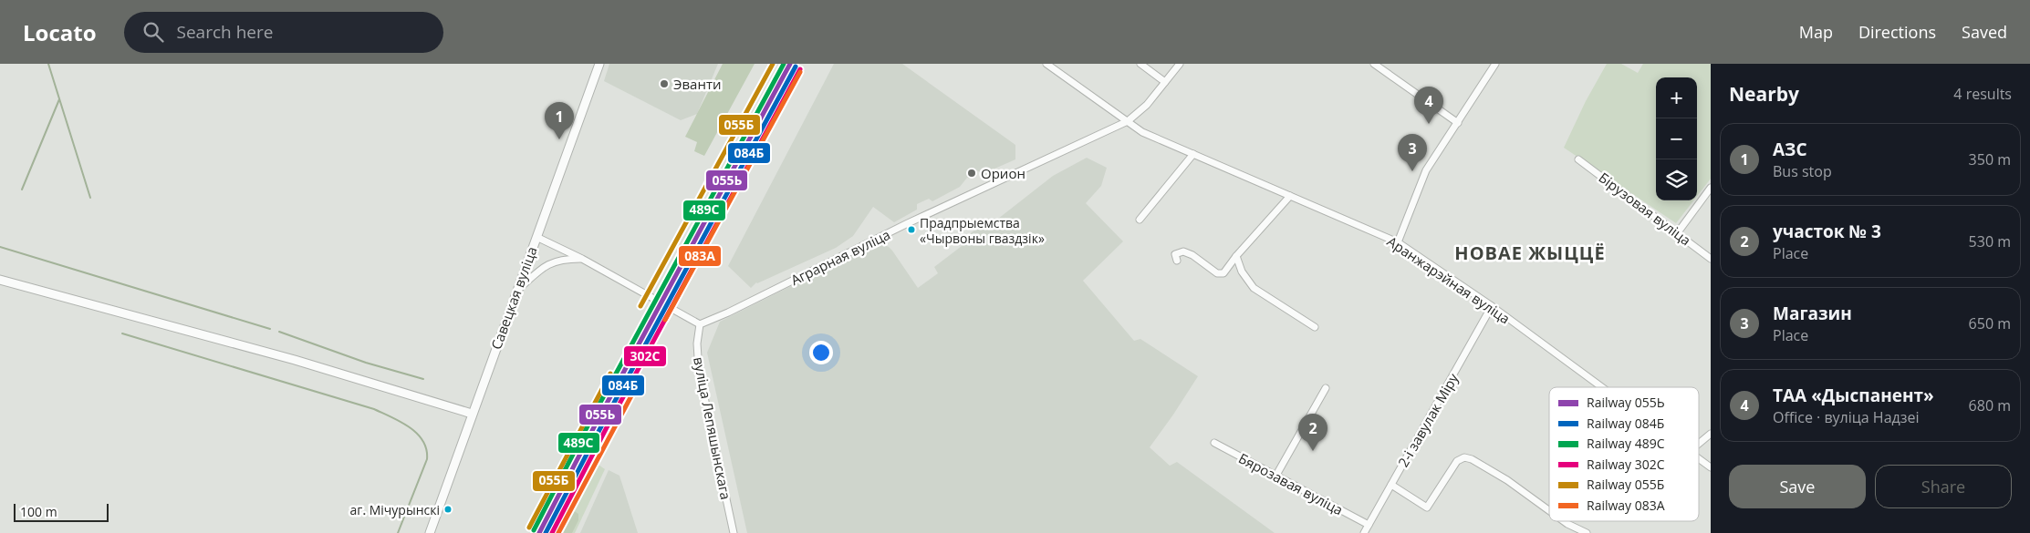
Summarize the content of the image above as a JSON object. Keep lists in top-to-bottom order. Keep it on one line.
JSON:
{"streets":{"main road":["Савецкая вуліца"],"street":["Бірузовая вуліца","Аграрная вуліца","Аранжарэйная вуліца","2-і завулак Міру","вуліца Лепяшынскага","Бярозавая вуліца"]},"crossings":[["Аграрная вуліца","Аранжарэйная вуліца"],["Аграрная вуліца","вуліца Лепяшынскага"],["Аранжарэйная вуліца","2-і завулак Міру"],["2-і завулак Міру","Бярозавая вуліца"]],"districts":["НОВАЕ ЖЫЦЦЁ"],"places":["Эванти","Орион","Прадпрыемства «Чырвоны гваздзік»","аг. Мічурынскі"],"lines":["rail line 055Ь","rail line 489С","rail line 055Б","rail line 084Б","rail line 302С","rail line 083А"],"legend":["Railway 055Ь","Railway 084Б","Railway 489С","Railway 302С","Railway 055Б","Railway 083А"],"scale_bar":"100 m","page":{"header":"Locato","search":"Search here","nav":["Map","Directions","Saved"],"heading":["Nearby","4 results"],"map_buttons":["+","−"],"pins":["4","1","3","2"],"list":[{"mark":"1","name":"АЗС","note":"Bus stop","value":"350 m"},{"mark":"2","name":"участок № 3","note":"Place","value":"530 m"},{"mark":"3","name":"Магазин","note":"Place","value":"650 m"},{"mark":"4","name":"ТАА «Дыспанент»","note":"Office · вуліца Надзеі","value":"680 m"}],"buttons":["Save","Share"],"scale":"100 m"}}
